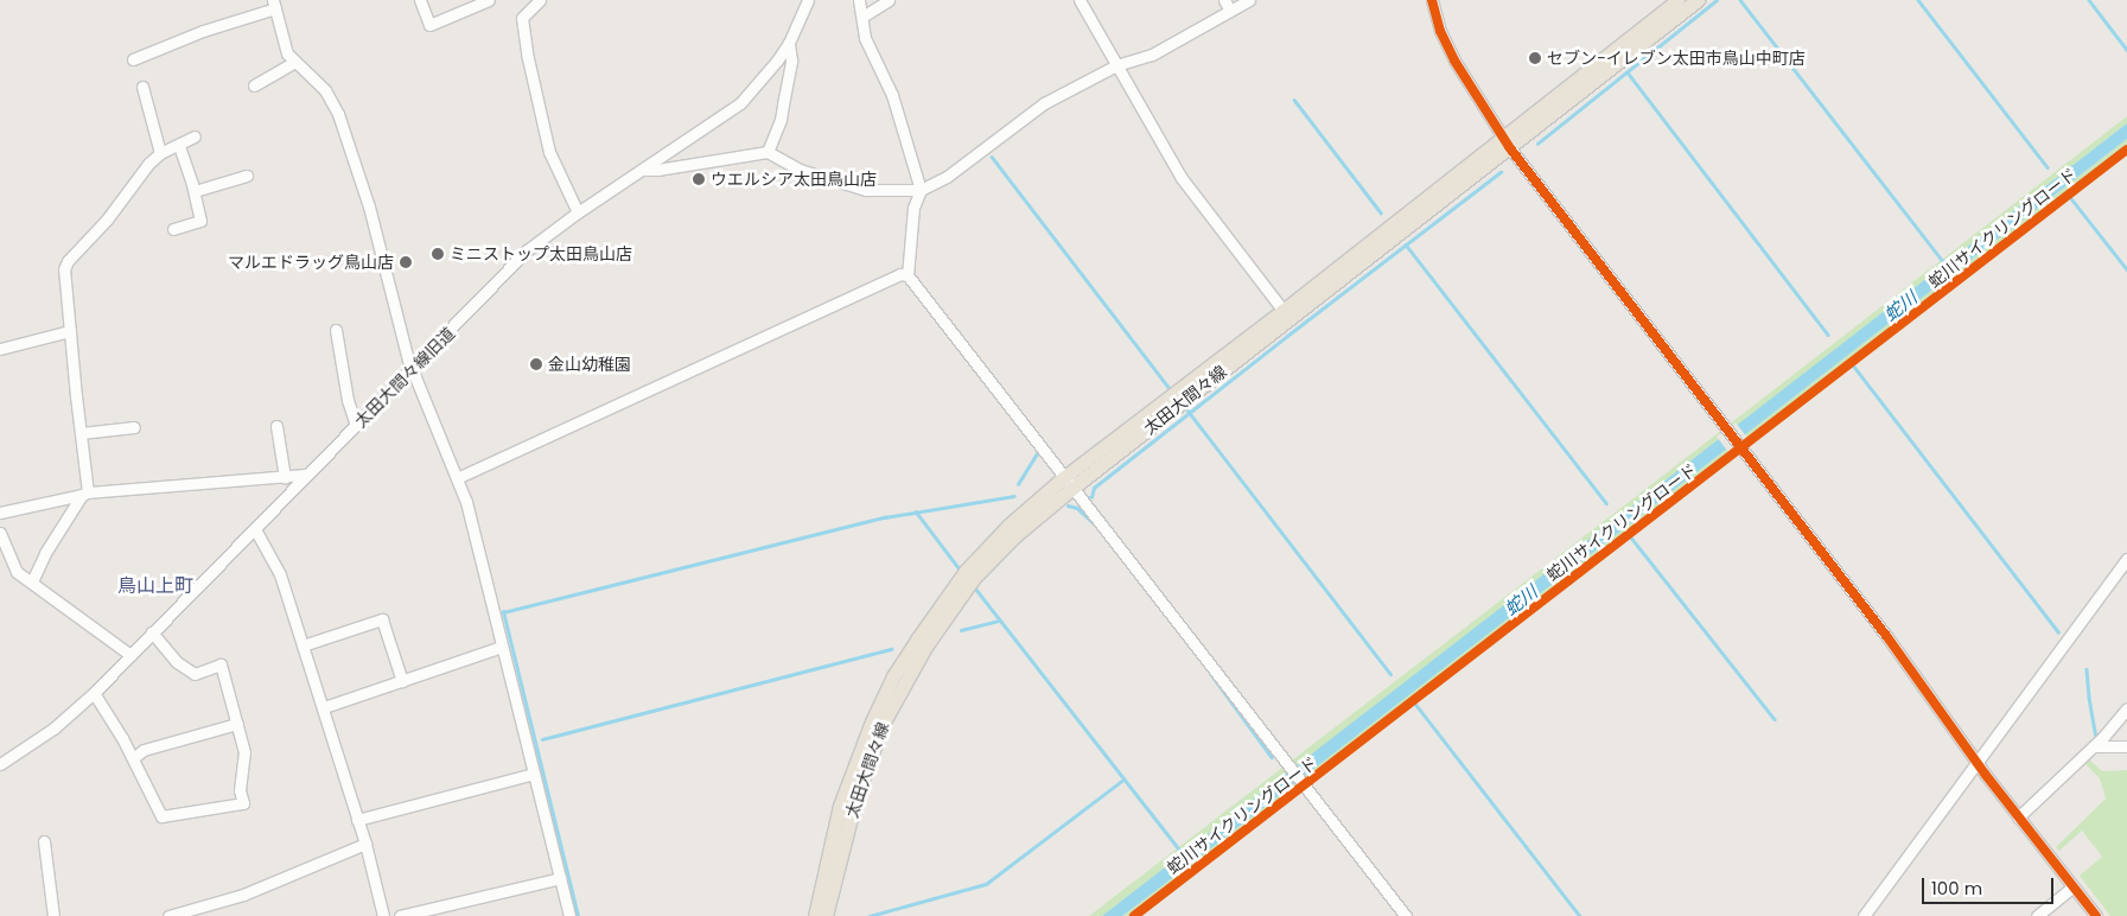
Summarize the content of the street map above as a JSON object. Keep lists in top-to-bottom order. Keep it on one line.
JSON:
{"streets":{"main road":["太田大間々線"],"street":["太田大間々線旧道"],"cycle path":["蛇川サイクリングロード"]},"districts":["鳥山上町"],"water":["蛇川"],"places":["セブン−イレブン太田市鳥山中町店","ウエルシア太田鳥山店","ミニストップ太田鳥山店","マルエドラッグ鳥山店","金山幼稚園"],"scale_bar":"100 m"}
